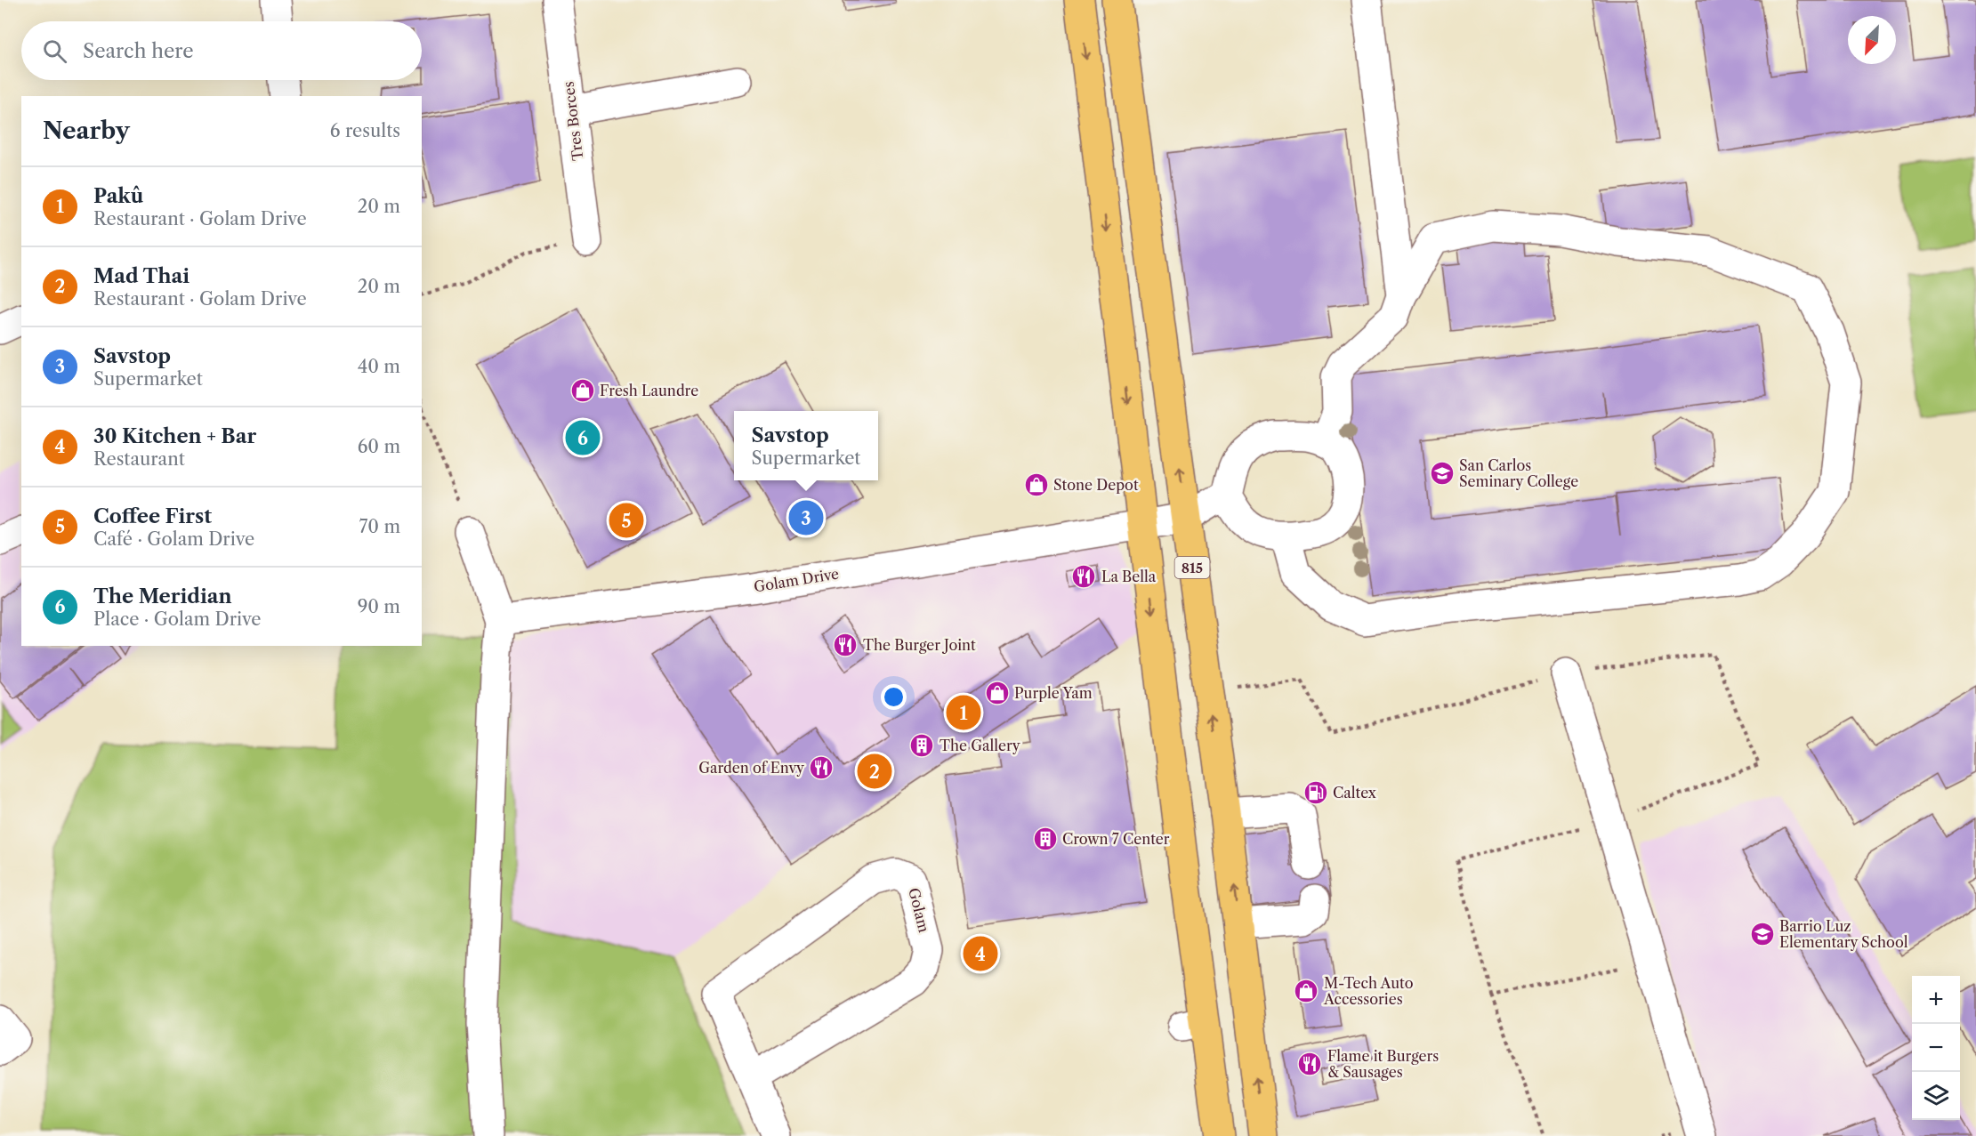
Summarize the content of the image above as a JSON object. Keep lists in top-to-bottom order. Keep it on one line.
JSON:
{"streets":{"main road":["815"],"street":["Tres Borces","Golam Drive","Golam"]},"crossings":[["815","Golam Drive"]],"places":{"shop":["Fresh Laundre","Stone Depot","Purple Yam","M-Tech Auto Accessories"],"school or university":["San Carlos Seminary College","Barrio Luz Elementary School"],"restaurant":["La Bella","The Burger Joint","Garden of Envy","Flame it Burgers & Sausages"],"building":["The Gallery","Crown 7 Center"],"fuel station":["Caltex"]},"north":"bottom left","page":{"search":"Search here","heading":["Nearby","6 results"],"list":[{"mark":"1","name":"Pakû","note":"Restaurant · Golam Drive","value":"20 m"},{"mark":"2","name":"Mad Thai","note":"Restaurant · Golam Drive","value":"20 m"},{"mark":"3","name":"Savstop","note":"Supermarket","value":"40 m"},{"mark":"4","name":"30 Kitchen + Bar","note":"Restaurant","value":"60 m"},{"mark":"5","name":"Coffee First","note":"Café · Golam Drive","value":"70 m"},{"mark":"6","name":"The Meridian","note":"Place · Golam Drive","value":"90 m"}],"popup":["Savstop","Supermarket"],"pins":["6","3","5","1","2","4"],"map_buttons":["+","−"]}}
